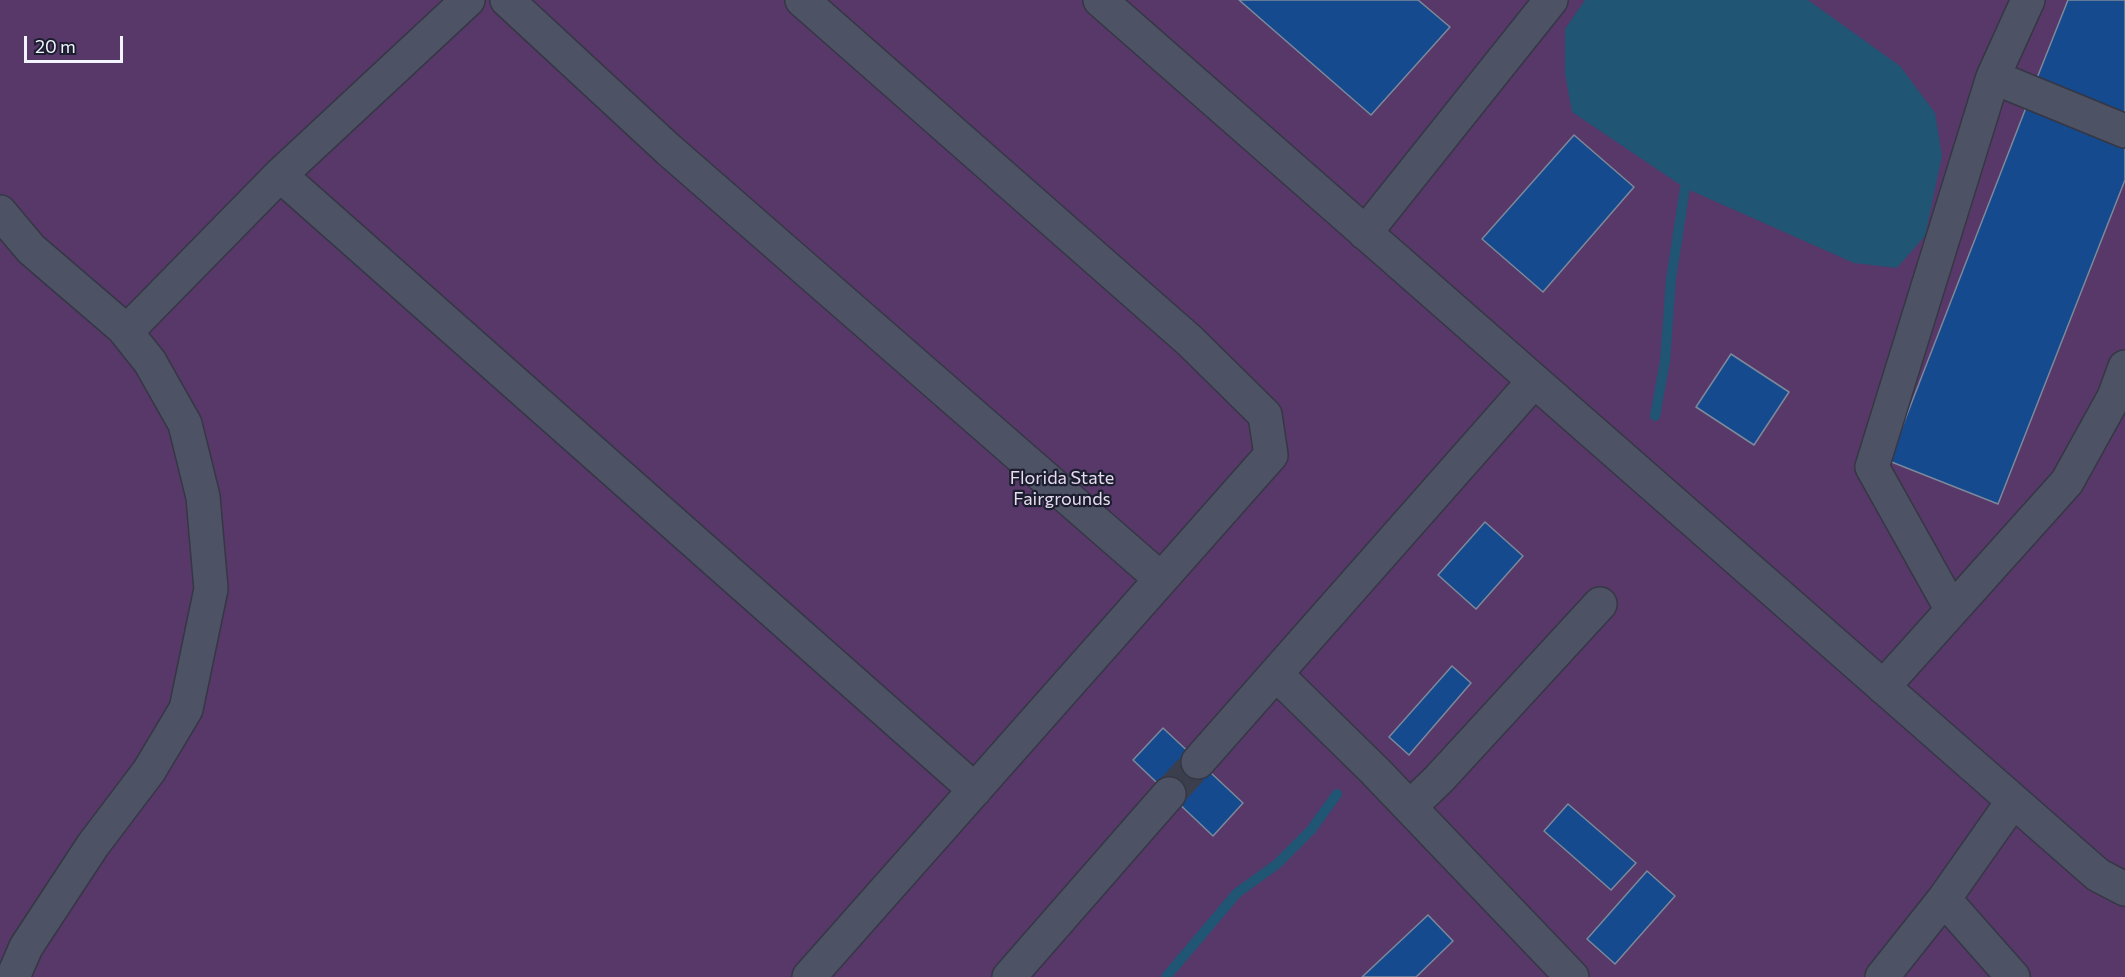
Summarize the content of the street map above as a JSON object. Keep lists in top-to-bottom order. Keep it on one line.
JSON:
{"parks":["Florida State Fairgrounds"],"scale_bar":"20 m"}
